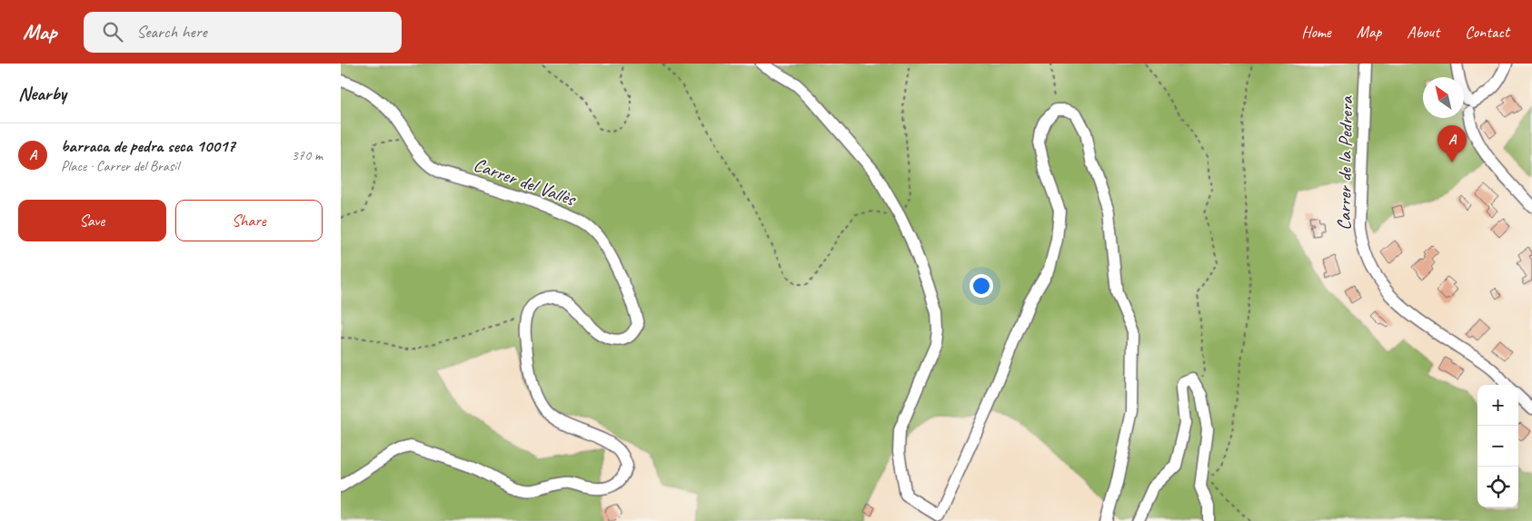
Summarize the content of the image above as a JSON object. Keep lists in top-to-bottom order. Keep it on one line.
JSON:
{"streets":{"street":["Carrer de la Pedrera","Carrer del Vallès"]},"north":"top left","page":{"header":"Map","search":"Search here","nav":["Home","Map","About","Contact"],"heading":"Nearby","list":[{"mark":"A","name":"barraca de pedra seca 10017","note":"Place · Carrer del Brasil","value":"370 m"}],"pins":"A","buttons":["Save","Share"],"map_buttons":["+","−"]}}
